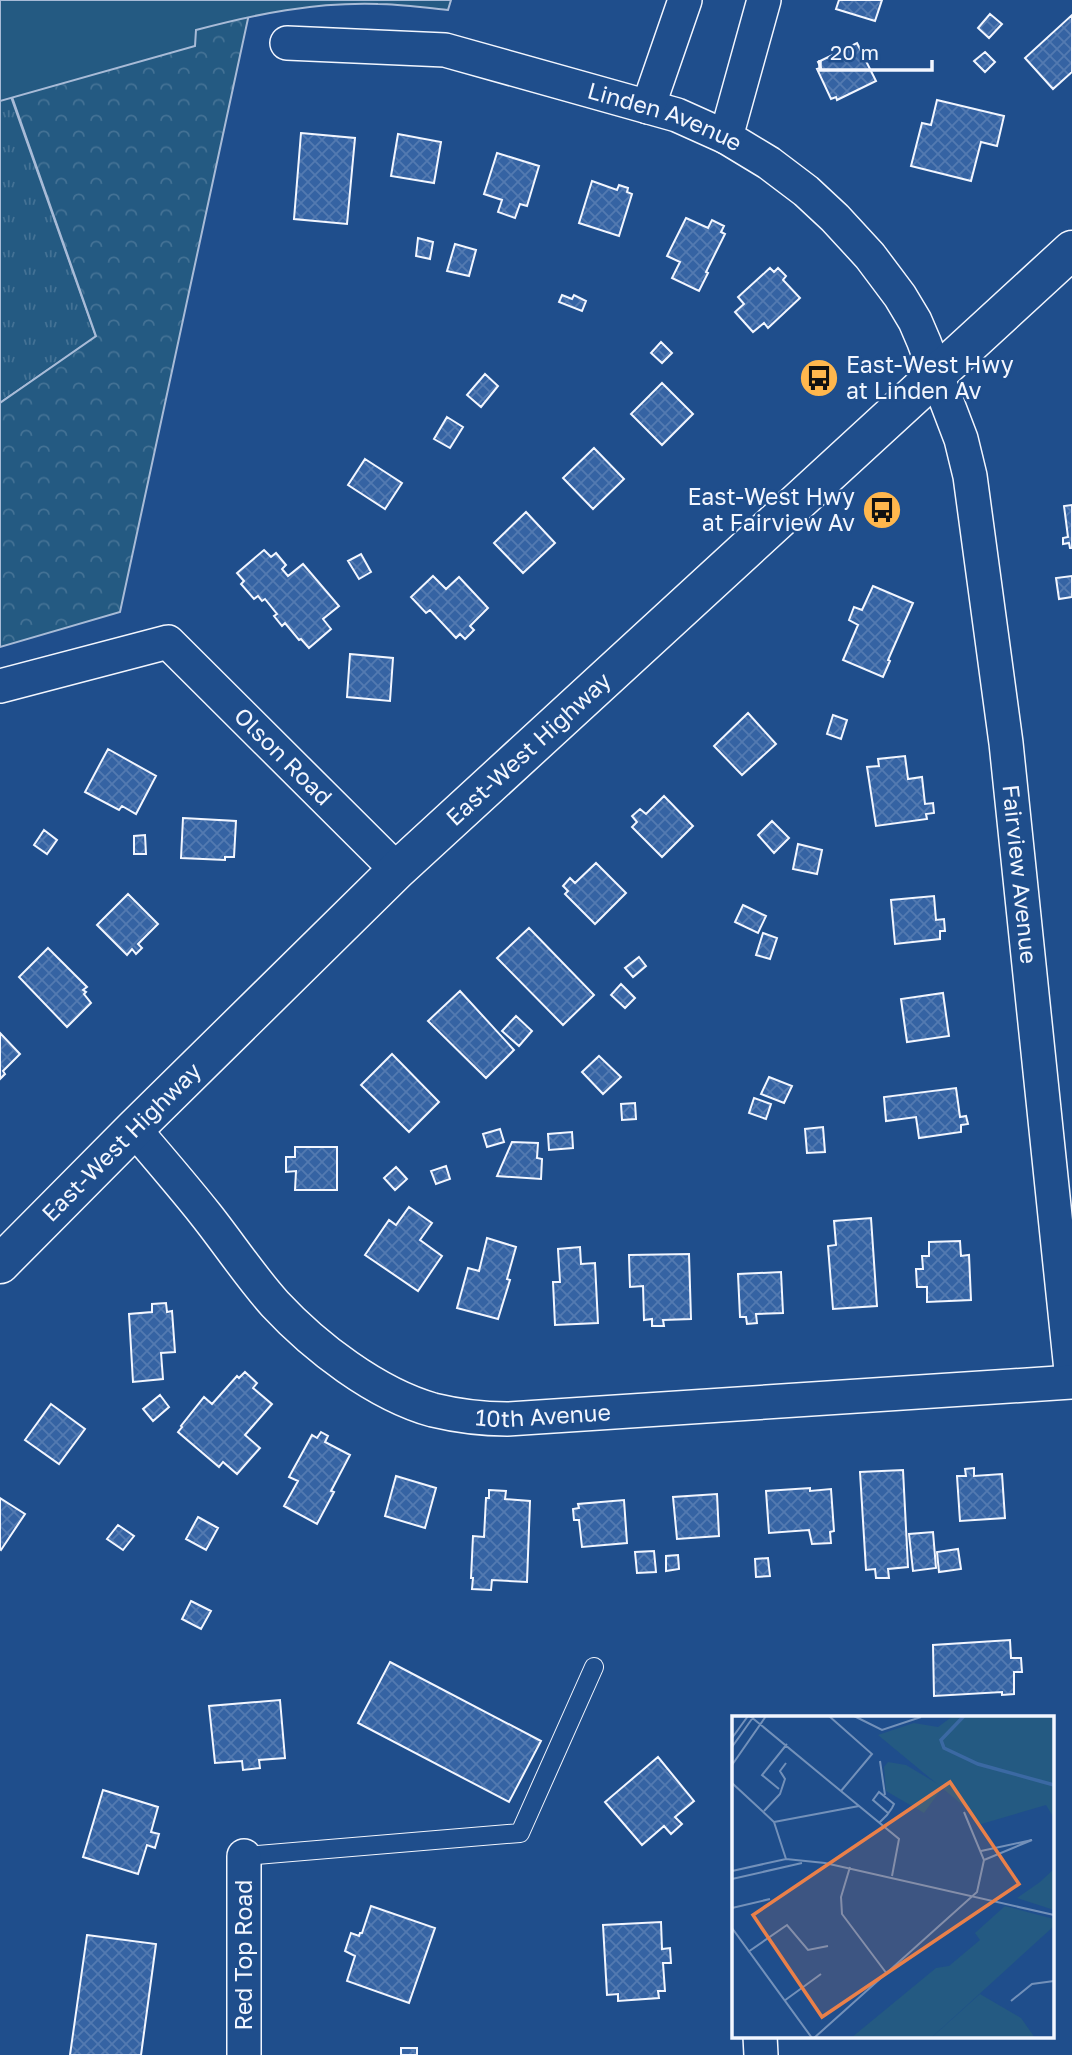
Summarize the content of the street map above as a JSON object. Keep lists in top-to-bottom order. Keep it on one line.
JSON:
{"streets":{"main road":["East-West Highway"],"street":["Linden Avenue","Olson Road","Fairview Avenue","10th Avenue","Red Top Road"]},"crossings":[["Linden Avenue","East-West Highway"],["Linden Avenue","Fairview Avenue"],["East-West Highway","Olson Road"],["East-West Highway","Fairview Avenue"],["East-West Highway","10th Avenue"],["Fairview Avenue","10th Avenue"]],"places":{"bus stop":["East-West Hwy at Linden Av","East-West Hwy at Fairview Av"]},"scale_bar":"20 m"}
